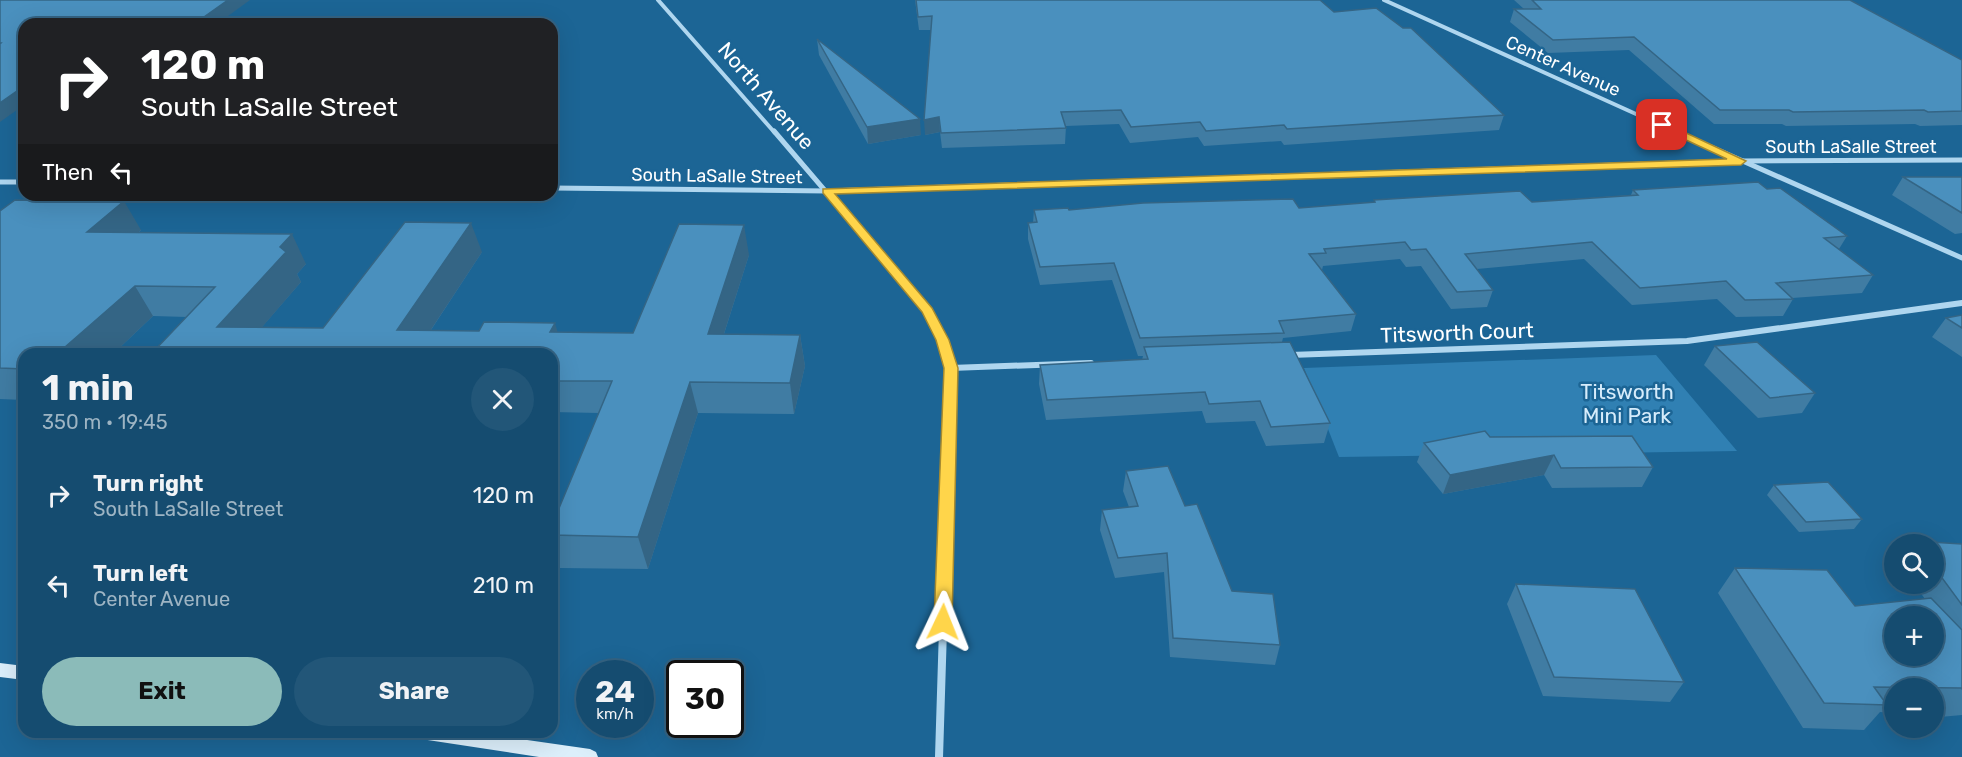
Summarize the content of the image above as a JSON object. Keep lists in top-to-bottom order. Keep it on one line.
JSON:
{"streets":{"street":["Center Avenue","North Avenue","South LaSalle Street","Titsworth Court"]},"crossings":[["Center Avenue","South LaSalle Street"],["North Avenue","South LaSalle Street"]],"parks":["Titsworth Mini Park"],"page":{"turn":["120 m","South LaSalle Street"],"then":"Then","heading":["1 min","350 m · 19:45"],"list":[{"name":"Turn right","note":"South LaSalle Street","value":"120 m"},{"name":"Turn left","note":"Center Avenue","value":"210 m"}],"map_buttons":["+","−"],"buttons":["Exit","Share"],"speed":"24 km/h","limit":"30"}}
